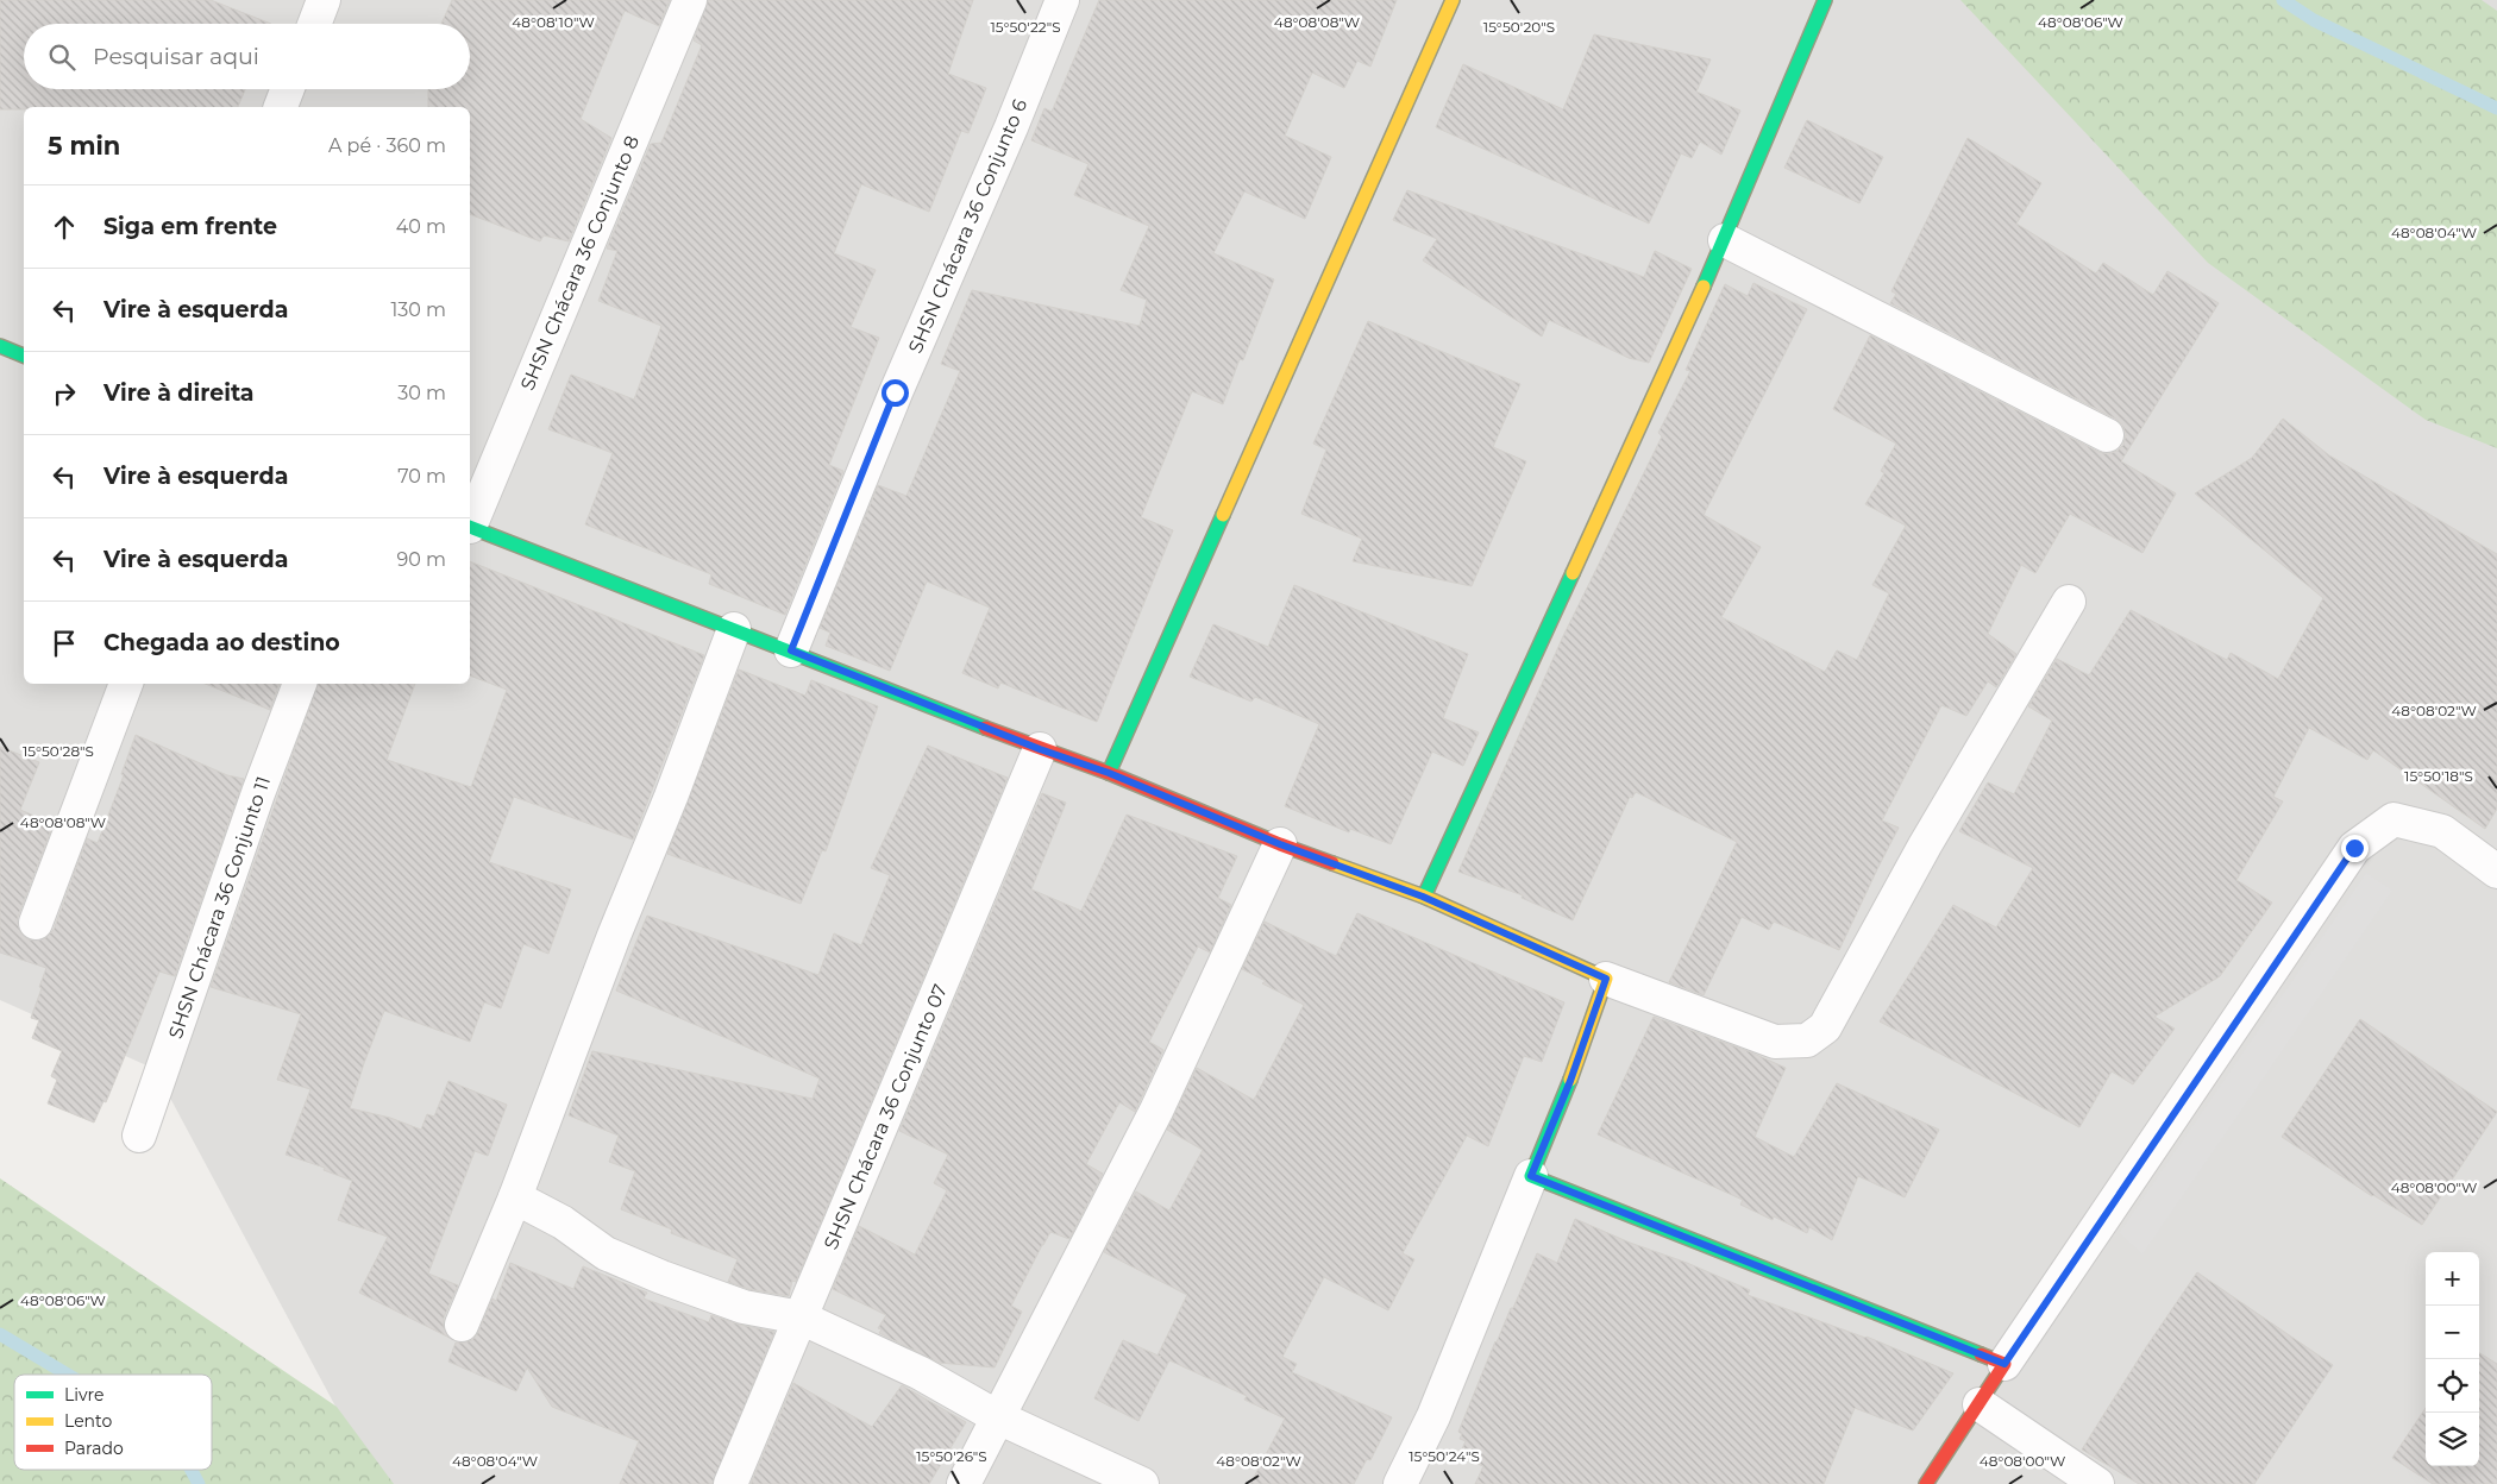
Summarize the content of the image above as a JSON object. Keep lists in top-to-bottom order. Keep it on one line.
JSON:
{"streets":{"street":["SHSN Chácara 36 Conjunto 6","SHSN Chácara 36 Conjunto 8","SHSN Chácara 36 Conjunto 11","SHSN Chácara 36 Conjunto 07"]},"legend":["Livre","Lento","Parado"],"page":{"search":"Pesquisar aqui","heading":["5 min","A pé · 360 m"],"list":[["Siga em frente","40 m"],["Vire à esquerda","130 m"],["Vire à direita","30 m"],["Vire à esquerda","70 m"],["Vire à esquerda","90 m"],"Chegada ao destino"],"map_buttons":["+","−"]},"coordinates":["48°08'10\"W","48°08'08\"W","48°08'06\"W","15°50'22\"S","15°50'20\"S","48°08'04\"W","48°08'02\"W","15°50'28\"S","15°50'18\"S","48°08'00\"W","15°50'26\"S","15°50'24\"S"]}
